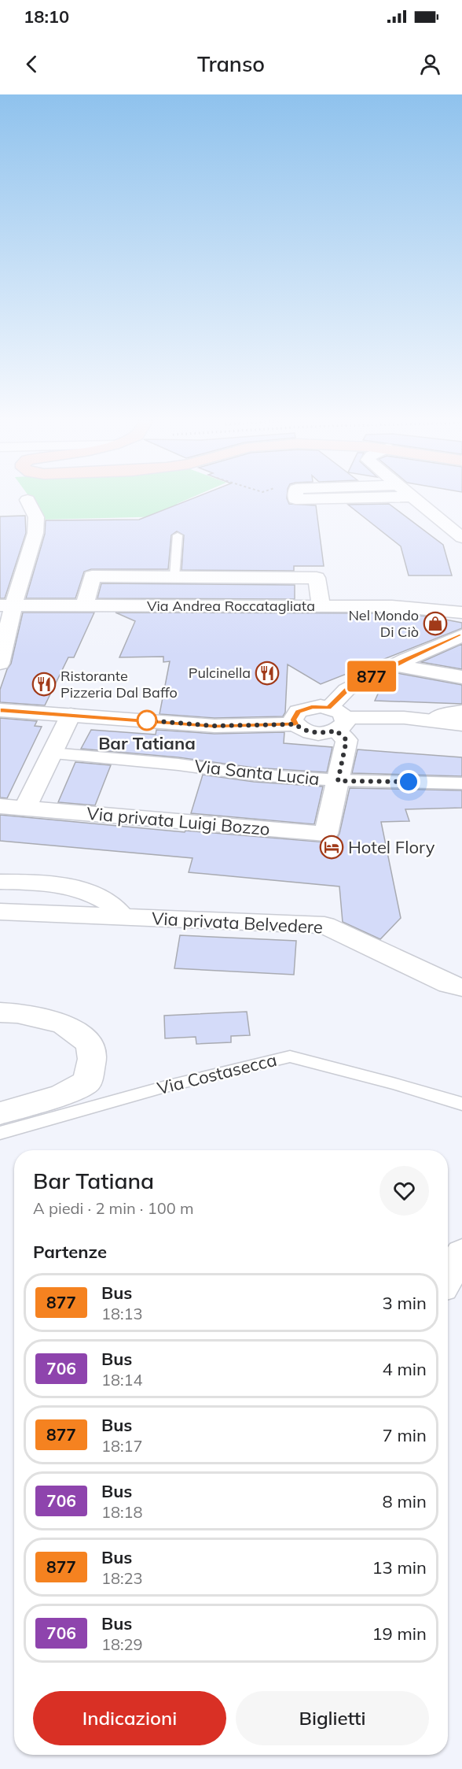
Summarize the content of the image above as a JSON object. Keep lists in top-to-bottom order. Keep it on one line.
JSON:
{"streets":{"street":["Via Andrea Roccatagliata","Via Santa Lucia","Via privata Luigi Bozzo","Via privata Belvedere"],"lane":["Via Costasecca"]},"crossings":[["Via Santa Lucia","Via privata Luigi Bozzo"]],"places":{"shop":["Nel Mondo Di Ciò"],"restaurant":["Pulcinella","Ristorante Pizzeria Dal Baffo"],"other":["Bar Tatiana"],"hotel":["Hotel Flory"]},"lines":["bus line 877"],"page":{"status":"18:10","header":"Transo","on_map":"877","heading":[["Bar Tatiana","A piedi · 2 min · 100 m"],"Partenze"],"list":[{"mark":"877","name":"Bus","note":"18:13","value":"3 min"},{"mark":"706","name":"Bus","note":"18:14","value":"4 min"},{"mark":"877","name":"Bus","note":"18:17","value":"7 min"},{"mark":"706","name":"Bus","note":"18:18","value":"8 min"},{"mark":"877","name":"Bus","note":"18:23","value":"13 min"},{"mark":"706","name":"Bus","note":"18:29","value":"19 min"}],"buttons":["Indicazioni","Biglietti"]}}
